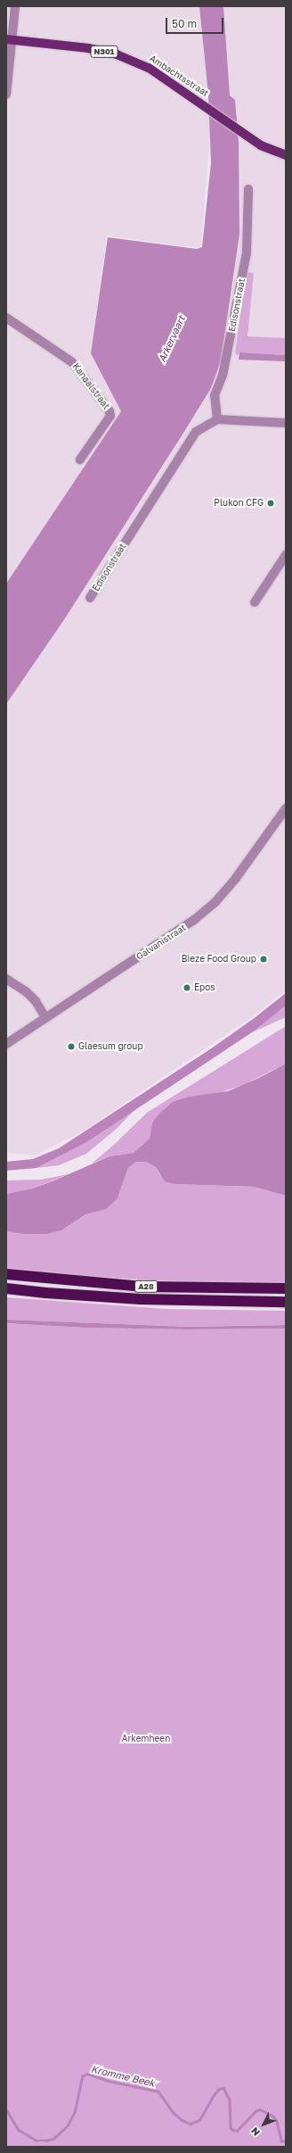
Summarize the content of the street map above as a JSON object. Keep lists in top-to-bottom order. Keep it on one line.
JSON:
{"streets":{"highway":["A28"],"main road":["N301","Ambachtsstraat"],"street":["Edisonstraat","Kanaalstraat","Galvanistraat"]},"water":["Arkervaart","Kromme Beek"],"parks":["Arkemheen"],"places":["Plukon CFG","Bieze Food Group","Epos","Glaesum group"],"scale_bar":"50 m","north":"bottom left"}
